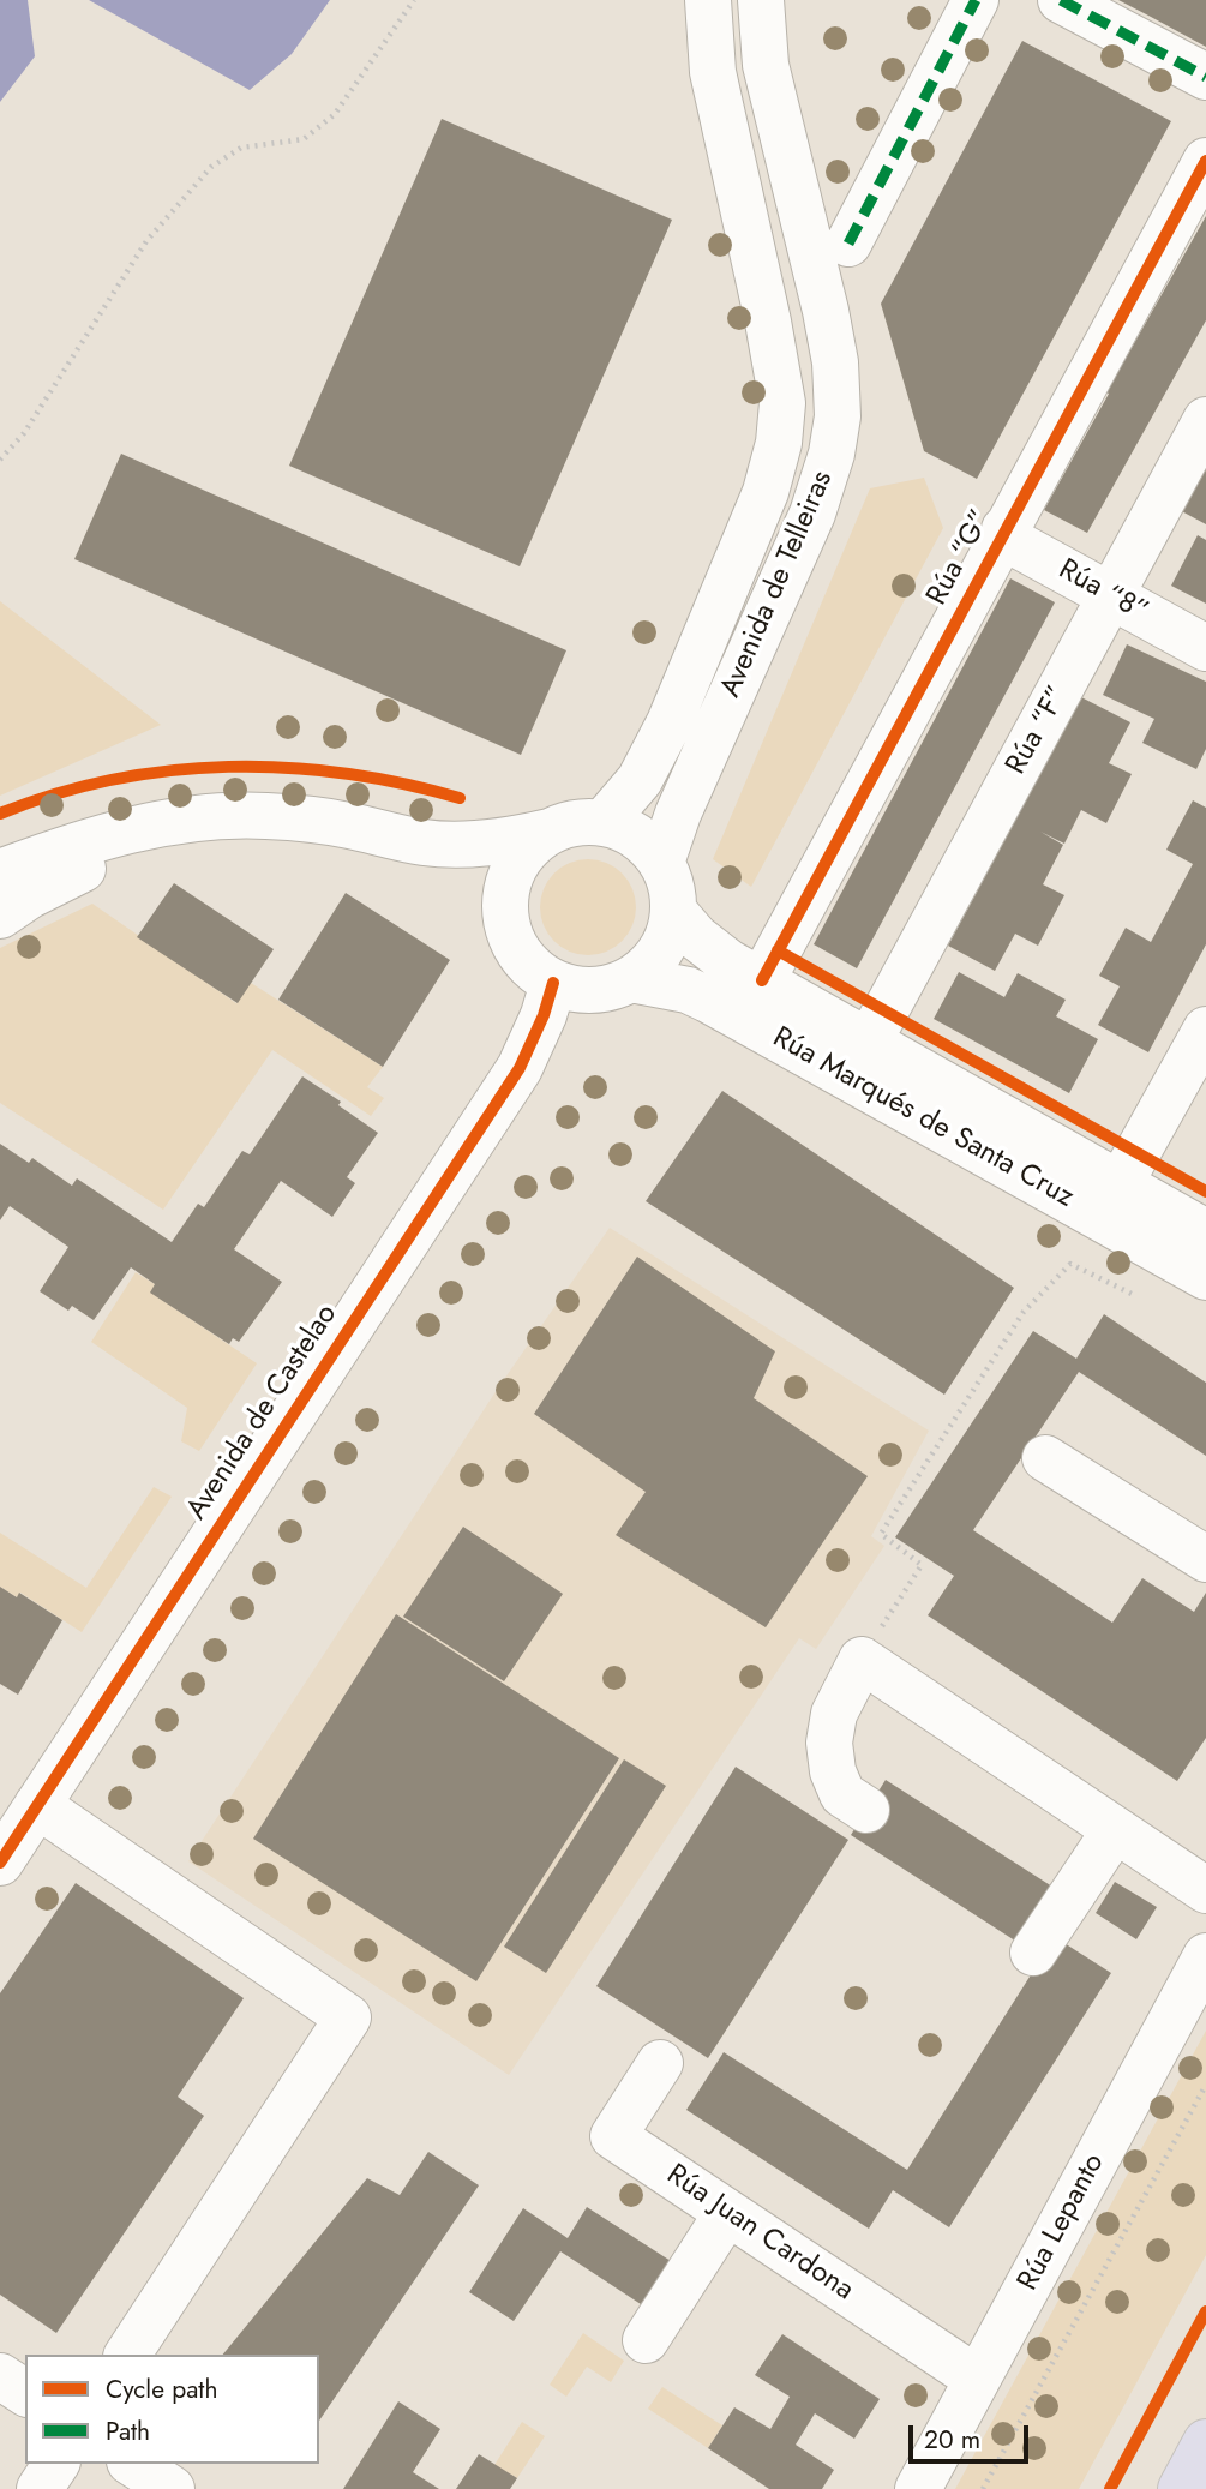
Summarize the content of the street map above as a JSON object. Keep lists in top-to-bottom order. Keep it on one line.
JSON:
{"streets":{"street":["Rúa “G”","Avenida de Telleiras","Rúa “8”","Rúa “F”","Rúa Marqués de Santa Cruz","Avenida de Castelao","Rúa Lepanto","Rúa Juan Cardona"]},"crossings":[["Rúa “G”","Rúa “8”"],["Rúa “G”","Rúa Marqués de Santa Cruz"],["Avenida de Telleiras","Rúa Marqués de Santa Cruz"],["Avenida de Telleiras","Avenida de Castelao"],["Rúa “8”","Rúa “F”"],["Rúa “F”","Rúa Marqués de Santa Cruz"],["Rúa Marqués de Santa Cruz","Avenida de Castelao"],["Rúa Lepanto","Rúa Juan Cardona"]],"legend":["Cycle path","Path"],"scale_bar":"20 m"}
